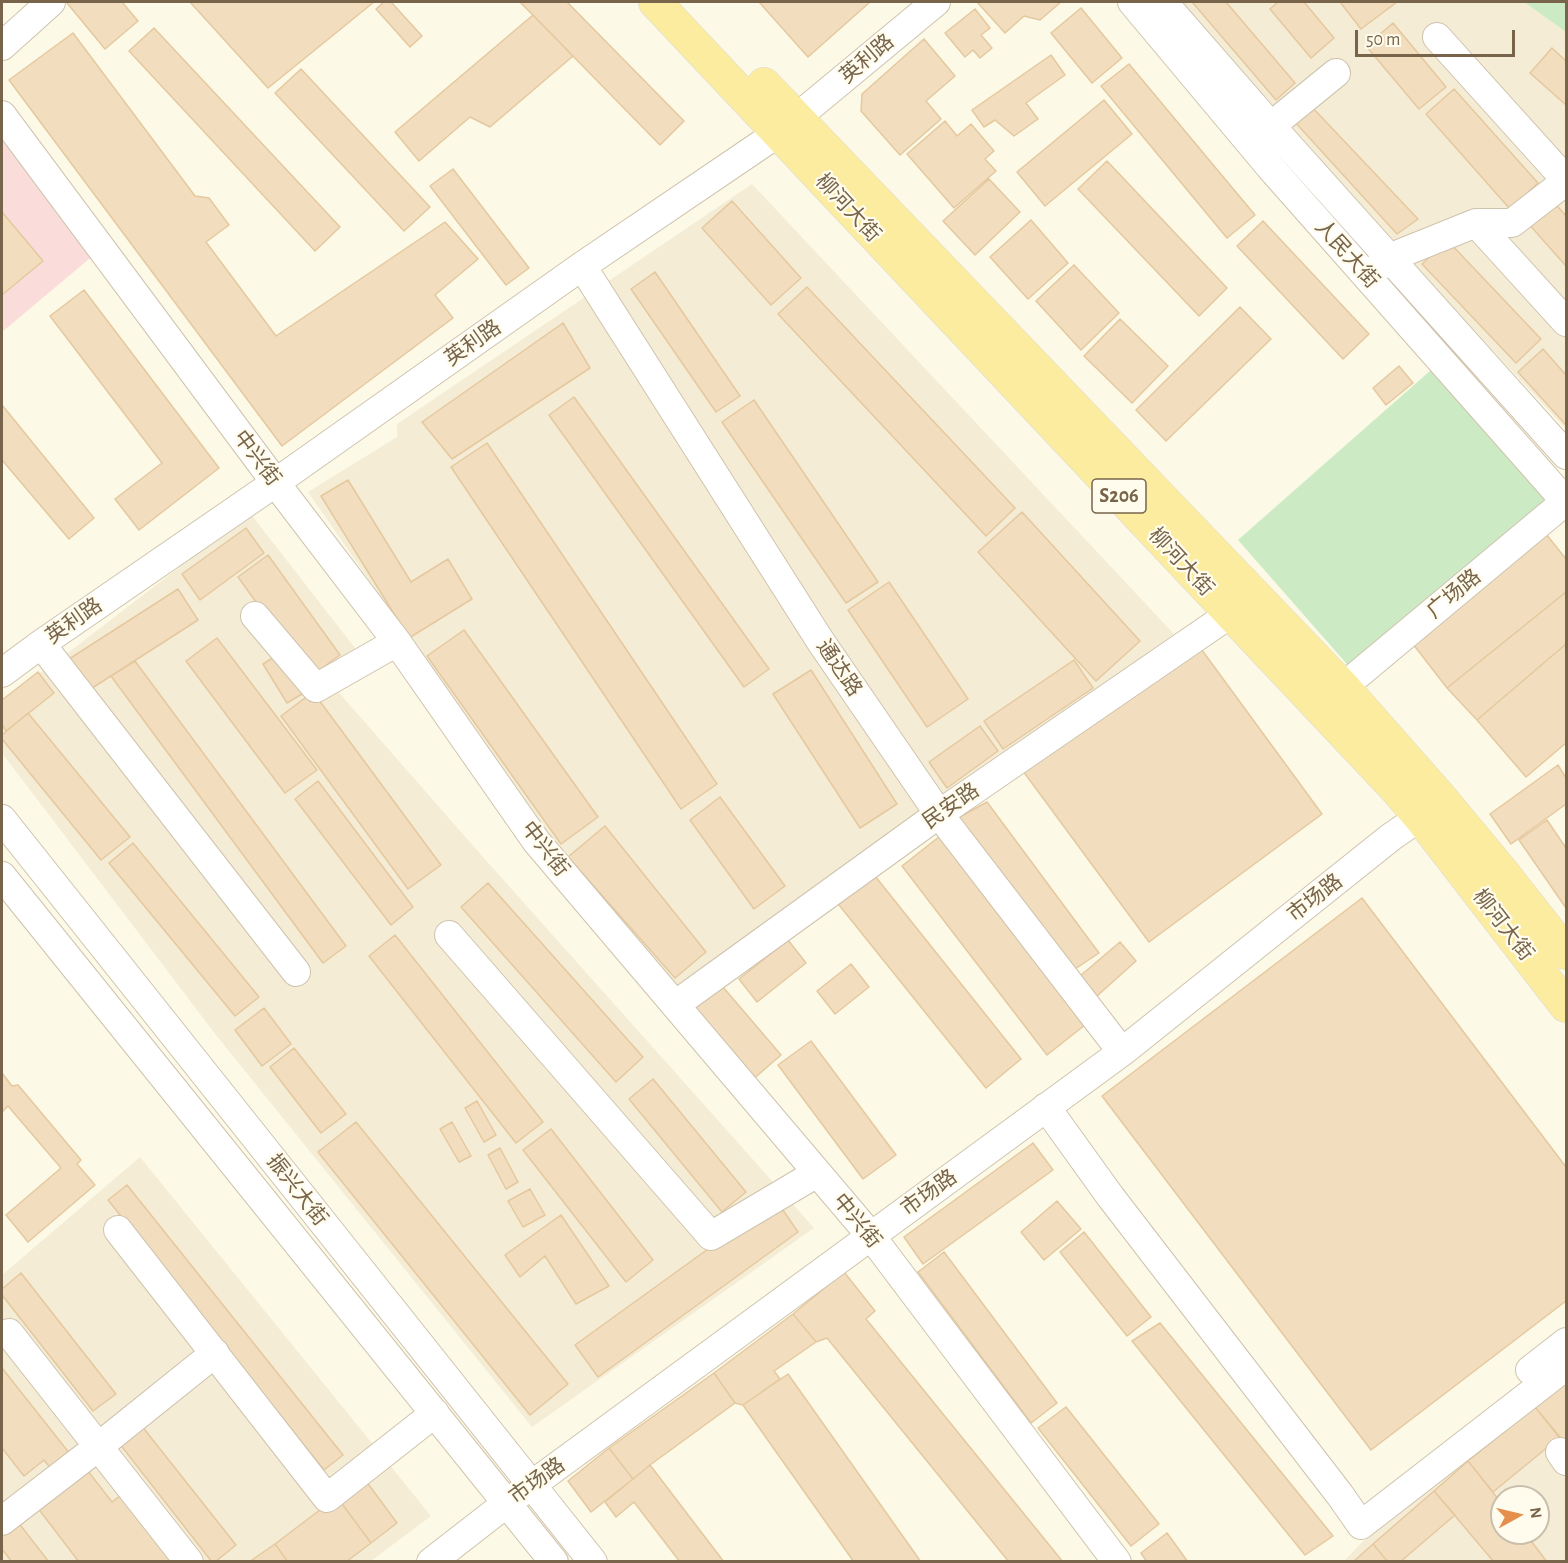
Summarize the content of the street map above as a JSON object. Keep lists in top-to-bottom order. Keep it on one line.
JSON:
{"streets":{"main road":["柳河大街","S206"],"street":["英利路","人民大街","中兴街","广场路","通达路","民安路","市场路","振兴大街"]},"crossings":[["英利路","柳河大街"],["英利路","中兴街"],["英利路","通达路"],["柳河大街","广场路"],["柳河大街","民安路"],["柳河大街","市场路"],["人民大街","广场路"],["中兴街","民安路"],["中兴街","市场路"],["通达路","民安路"],["通达路","市场路"],["市场路","振兴大街"]],"scale_bar":"50 m","north":"right"}
